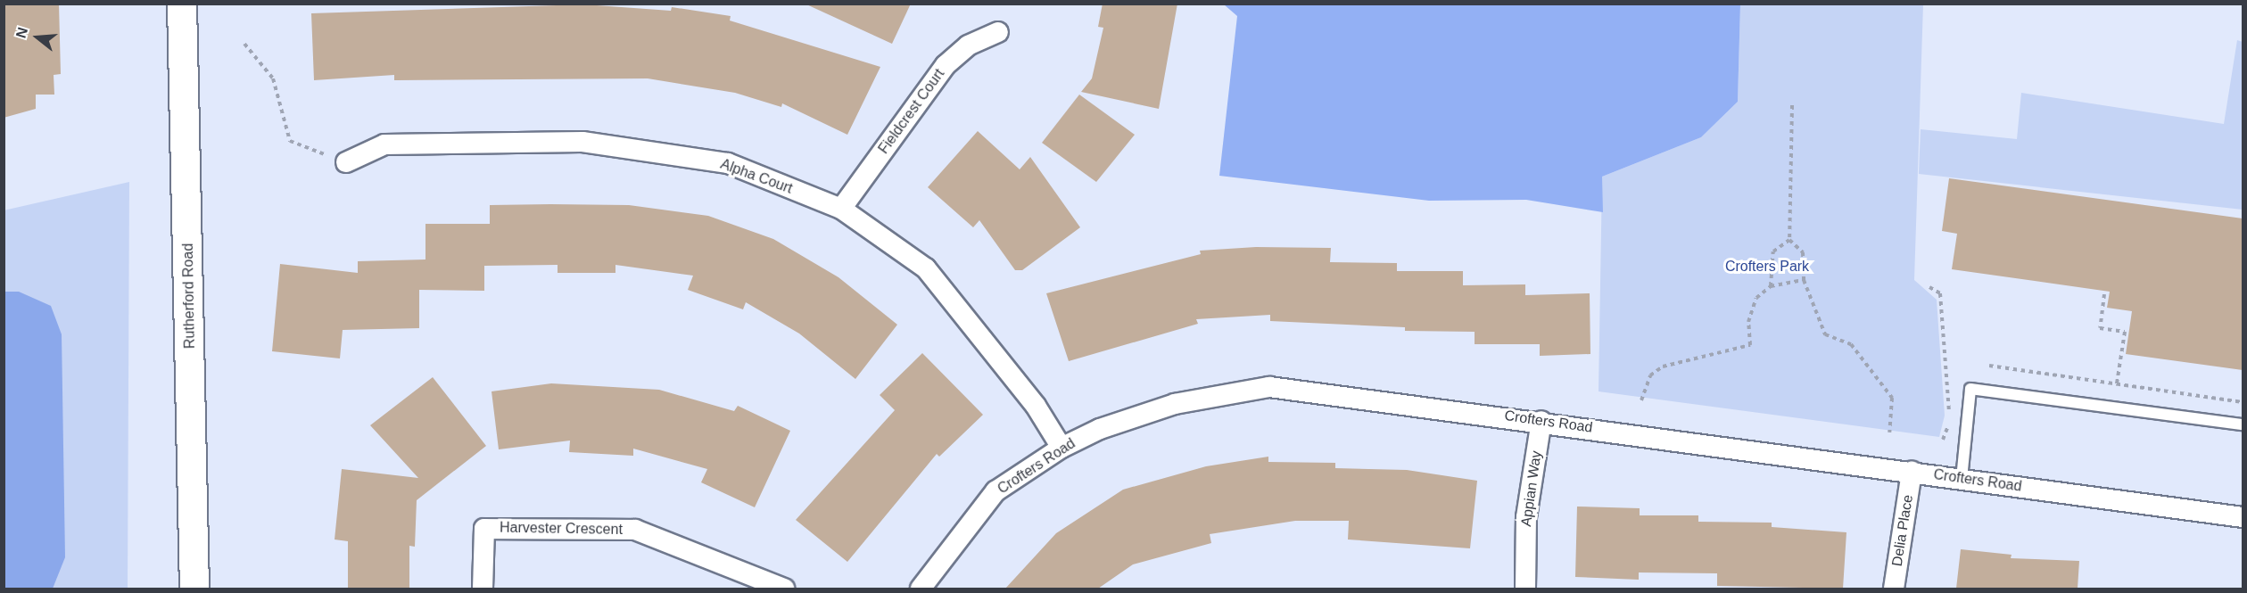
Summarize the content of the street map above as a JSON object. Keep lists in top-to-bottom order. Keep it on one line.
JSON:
{"streets":{"main road":["Rutherford Road"],"street":["Fieldcrest Court","Alpha Court","Crofters Road","Appian Way","Harvester Crescent","Delia Place"]},"crossings":[["Fieldcrest Court","Alpha Court"],["Alpha Court","Crofters Road"],["Crofters Road","Appian Way"],["Crofters Road","Delia Place"]],"parks":["Crofters Park"],"north":"left"}
